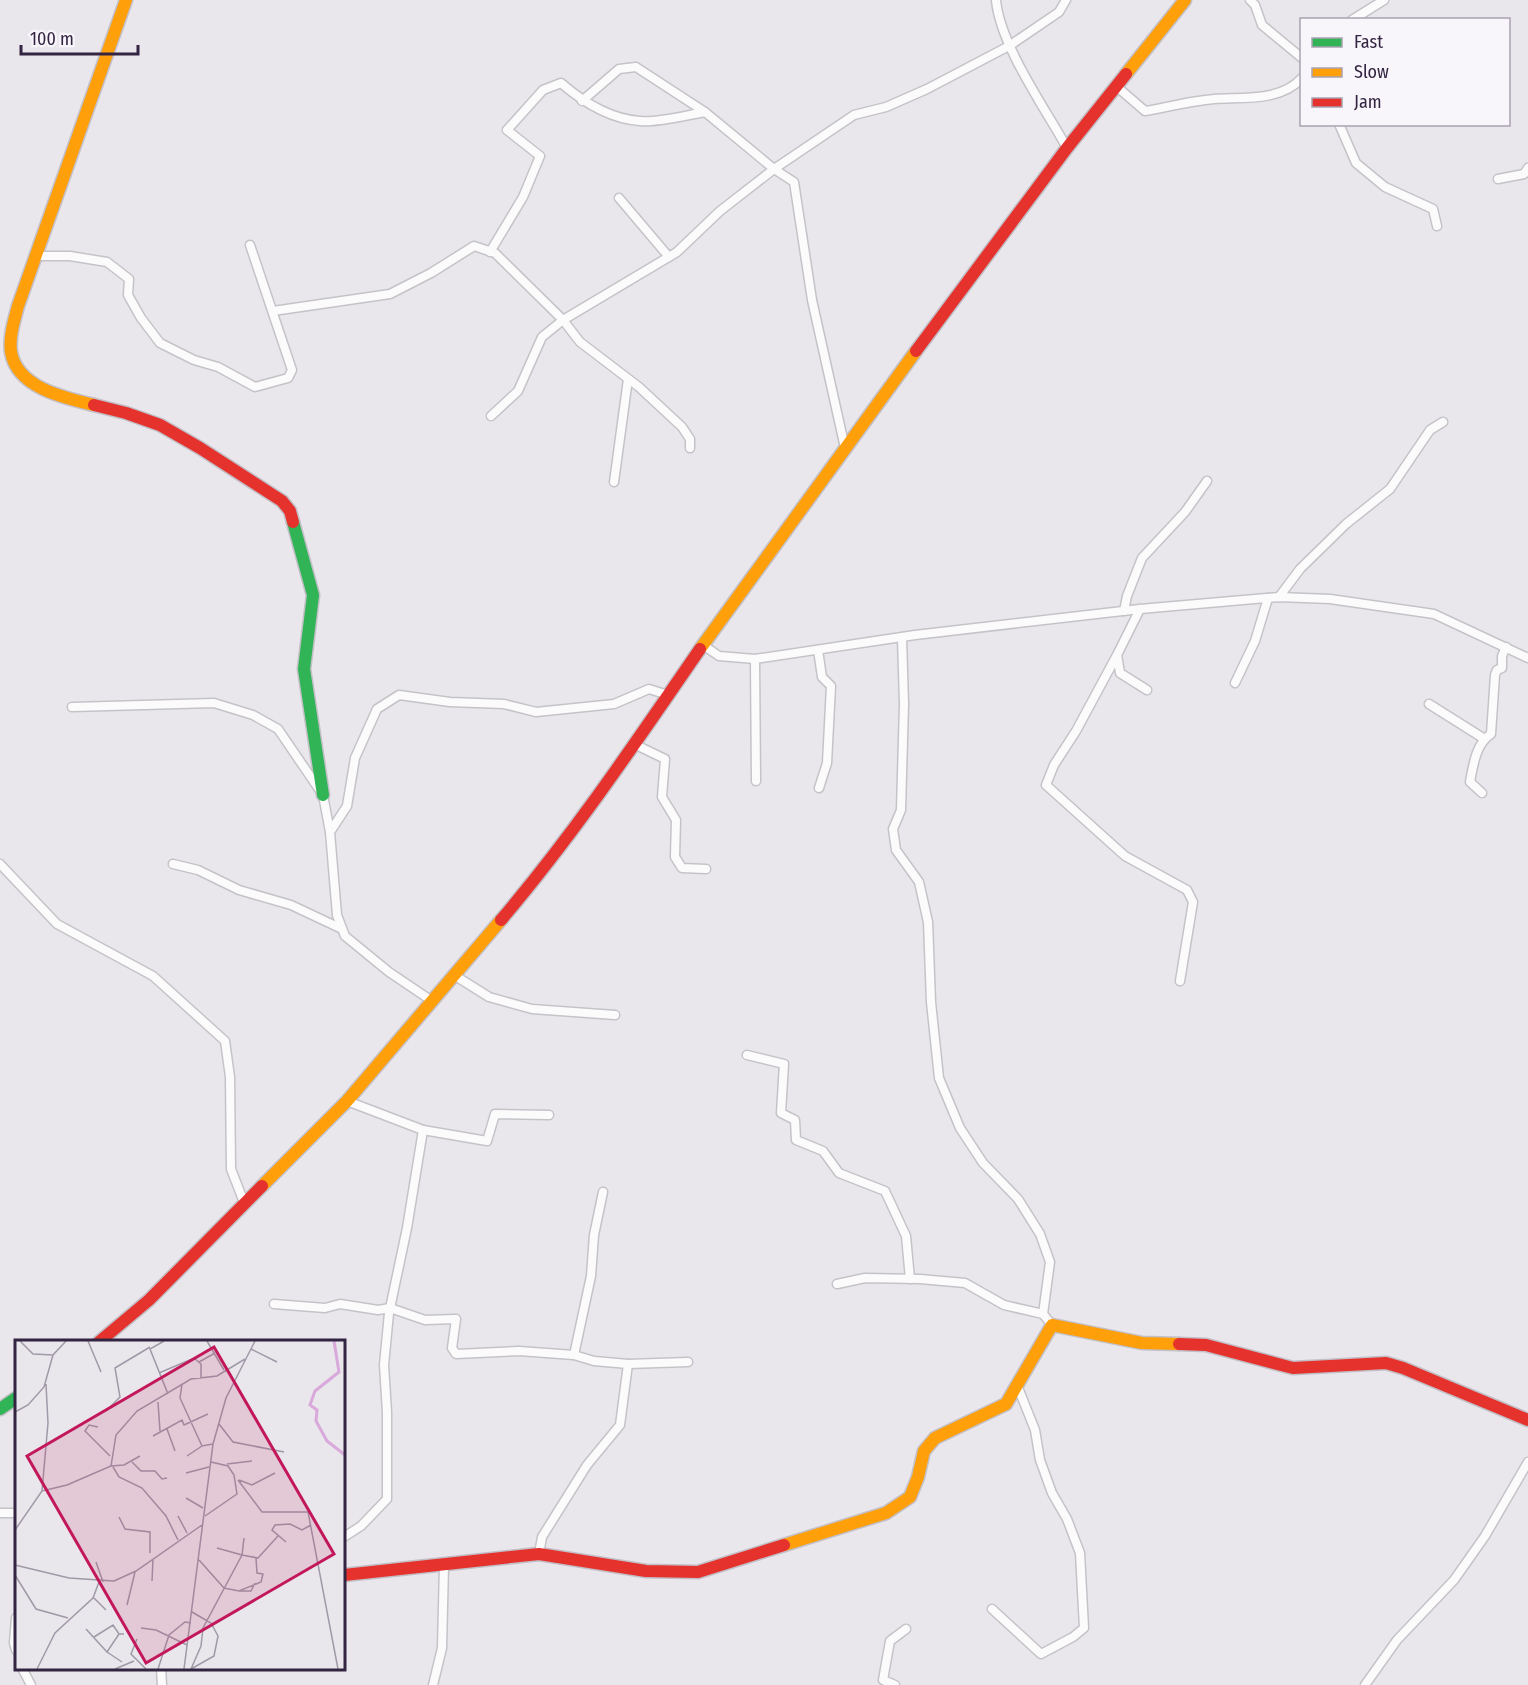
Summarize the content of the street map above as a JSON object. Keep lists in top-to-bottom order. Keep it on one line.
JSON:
{"legend":["Fast","Slow","Jam"],"scale_bar":"100 m"}
